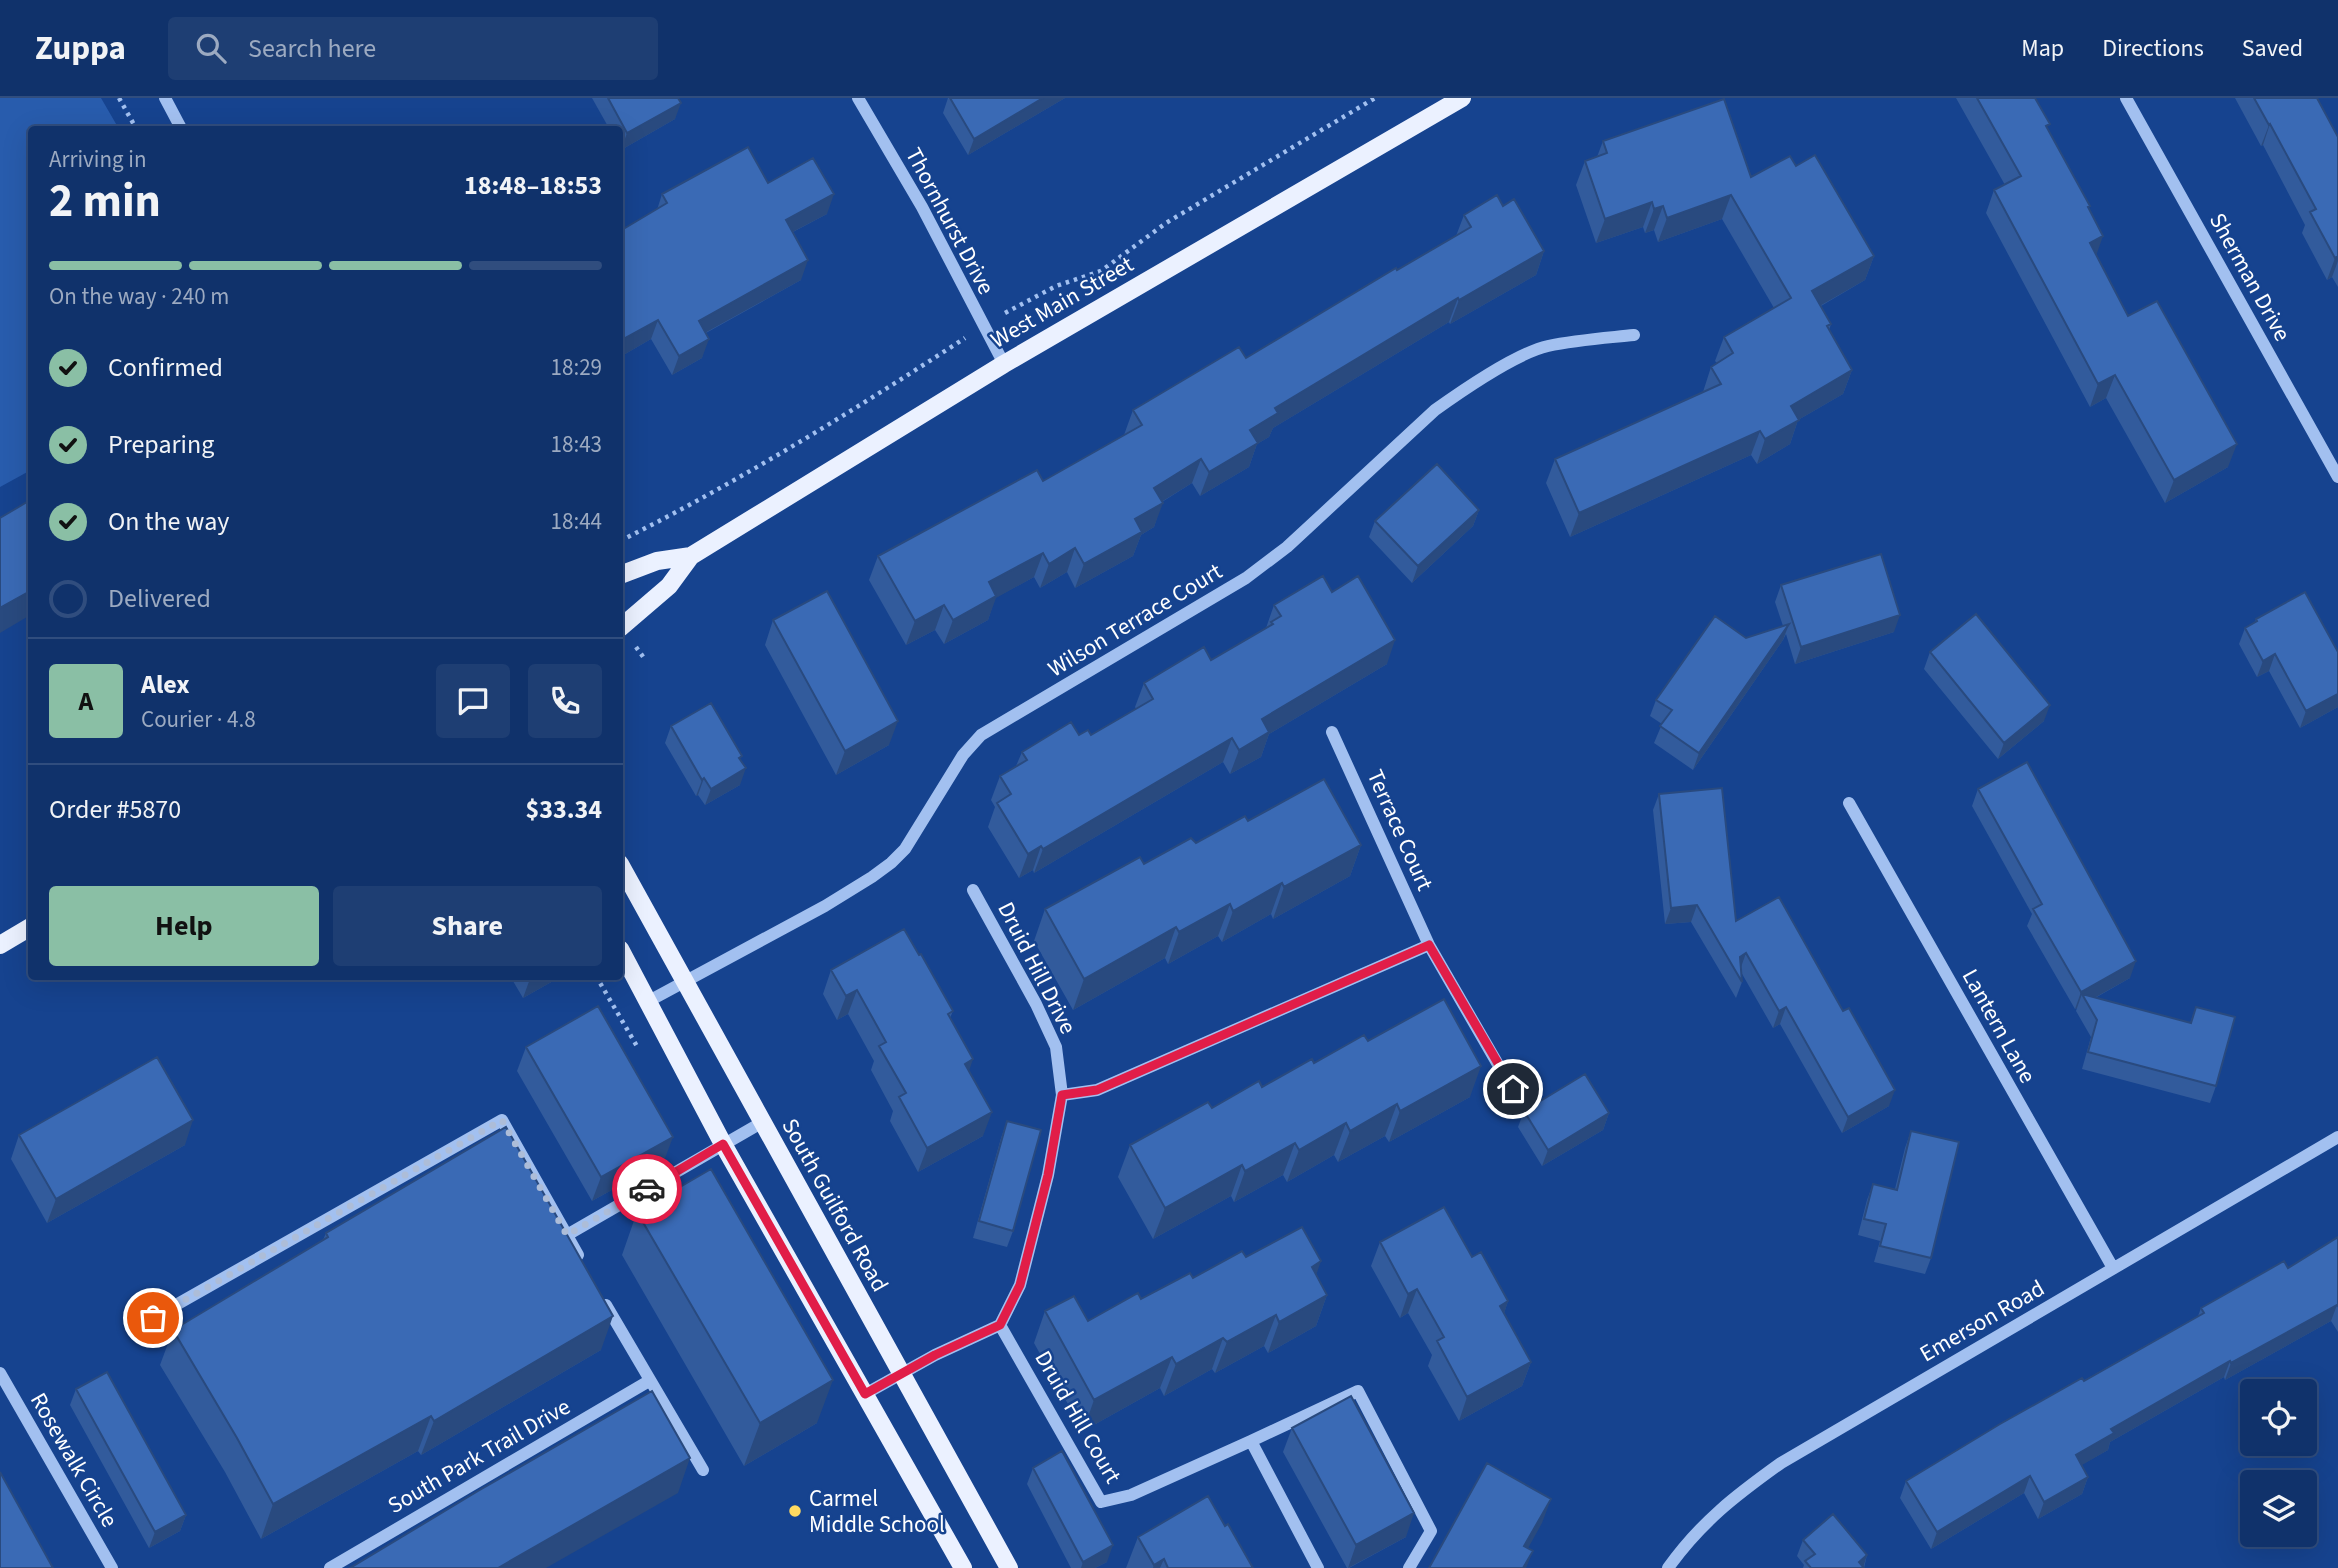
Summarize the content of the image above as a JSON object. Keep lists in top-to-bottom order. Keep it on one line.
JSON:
{"streets":{"main road":["West Main Street","South Guilford Road"],"street":["Thornhurst Drive","Sherman Drive","Wilson Terrace Court","Terrace Court","Druid Hill Drive","Lantern Lane","Emerson Road","Druid Hill Court","South Park Trail Drive","Rosewalk Circle"]},"crossings":[["Thornhurst Drive","West Main Street"],["Wilson Terrace Court","South Guilford Road"],["Druid Hill Drive","Druid Hill Court"],["Lantern Lane","Emerson Road"]],"places":["Carmel Middle School"],"page":{"header":"Zuppa","search":"Search here","nav":["Map","Directions","Saved"],"heading":["2 min","Arriving in","18:48–18:53"],"panel":["Alex","Courier · 4.8","Order #5870","$33.34"],"bar":"On the way · 240 m","list":[["Confirmed","18:29"],["Preparing","18:43"],["On the way","18:44"],"Delivered"],"round":"A","buttons":["Help","Share"]}}
